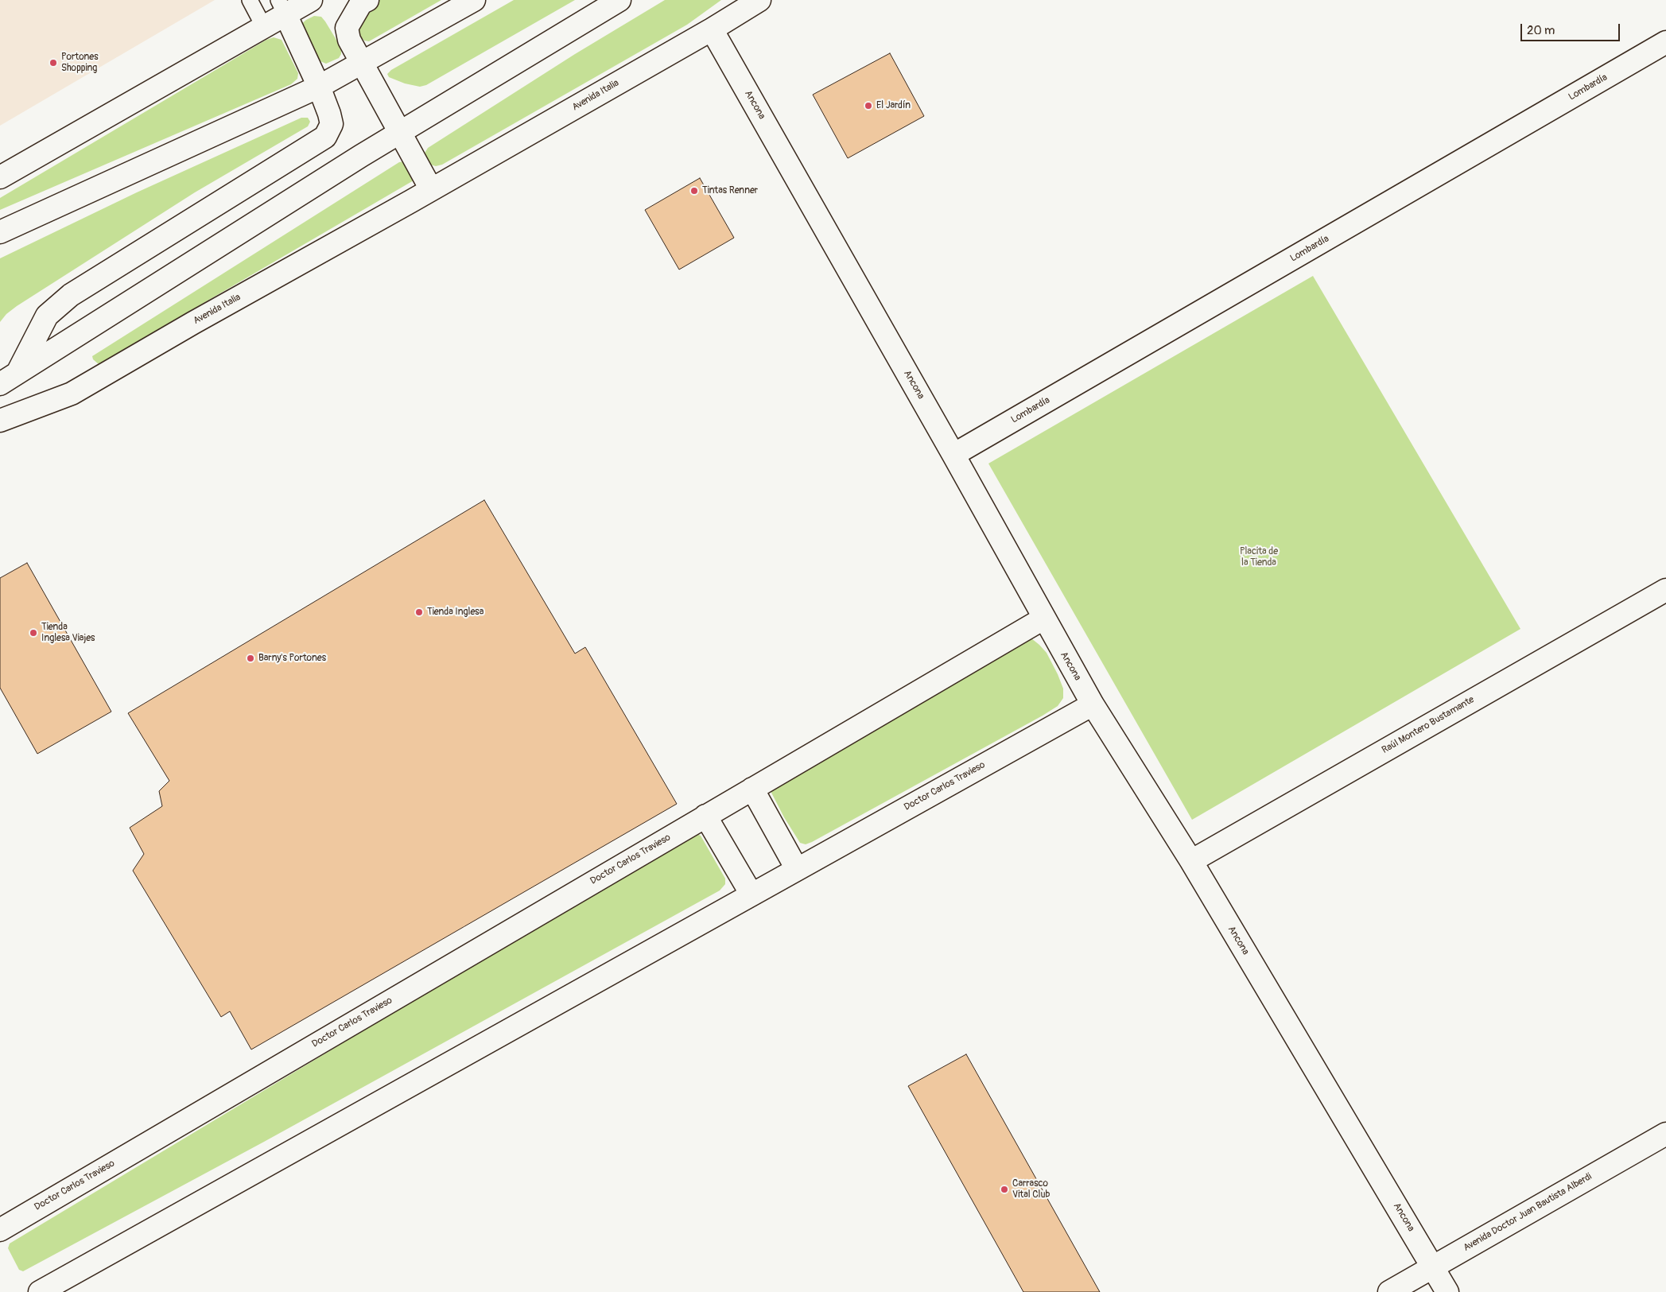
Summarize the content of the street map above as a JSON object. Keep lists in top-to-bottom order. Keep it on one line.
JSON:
{"streets":{"street":["Lombardía","Avenida Italia","Ancona","Raúl Montero Bustamante","Doctor Carlos Travieso","Avenida Doctor Juan Bautista Alberdi"]},"crossings":[["Lombardía","Ancona"],["Avenida Italia","Ancona"],["Ancona","Raúl Montero Bustamante"],["Ancona","Doctor Carlos Travieso"],["Ancona","Avenida Doctor Juan Bautista Alberdi"]],"parks":["Placita de la Tienda"],"places":["Portones Shopping","El Jardín","Tintas Renner","Tienda Inglesa","Tienda Inglesa Viajes","Barny's Portones","Carrasco Vital Club"],"scale_bar":"20 m"}
